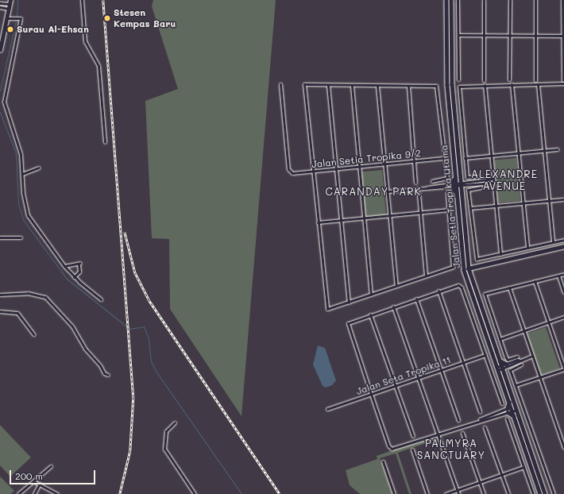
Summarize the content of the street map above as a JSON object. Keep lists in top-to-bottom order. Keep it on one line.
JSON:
{"streets":{"main road":["Jalan Setia Tropika Utama"],"street":["Jalan Setia Tropika 9/2","Jalan Seta Tropika 11"]},"districts":["ALEXANDRE AVENUE","CARANDAY PARK","PALMYRA SANCTUARY"],"places":["Stesen Kempas Baru","Surau Al-Ehsan"],"scale_bar":"200 m"}
